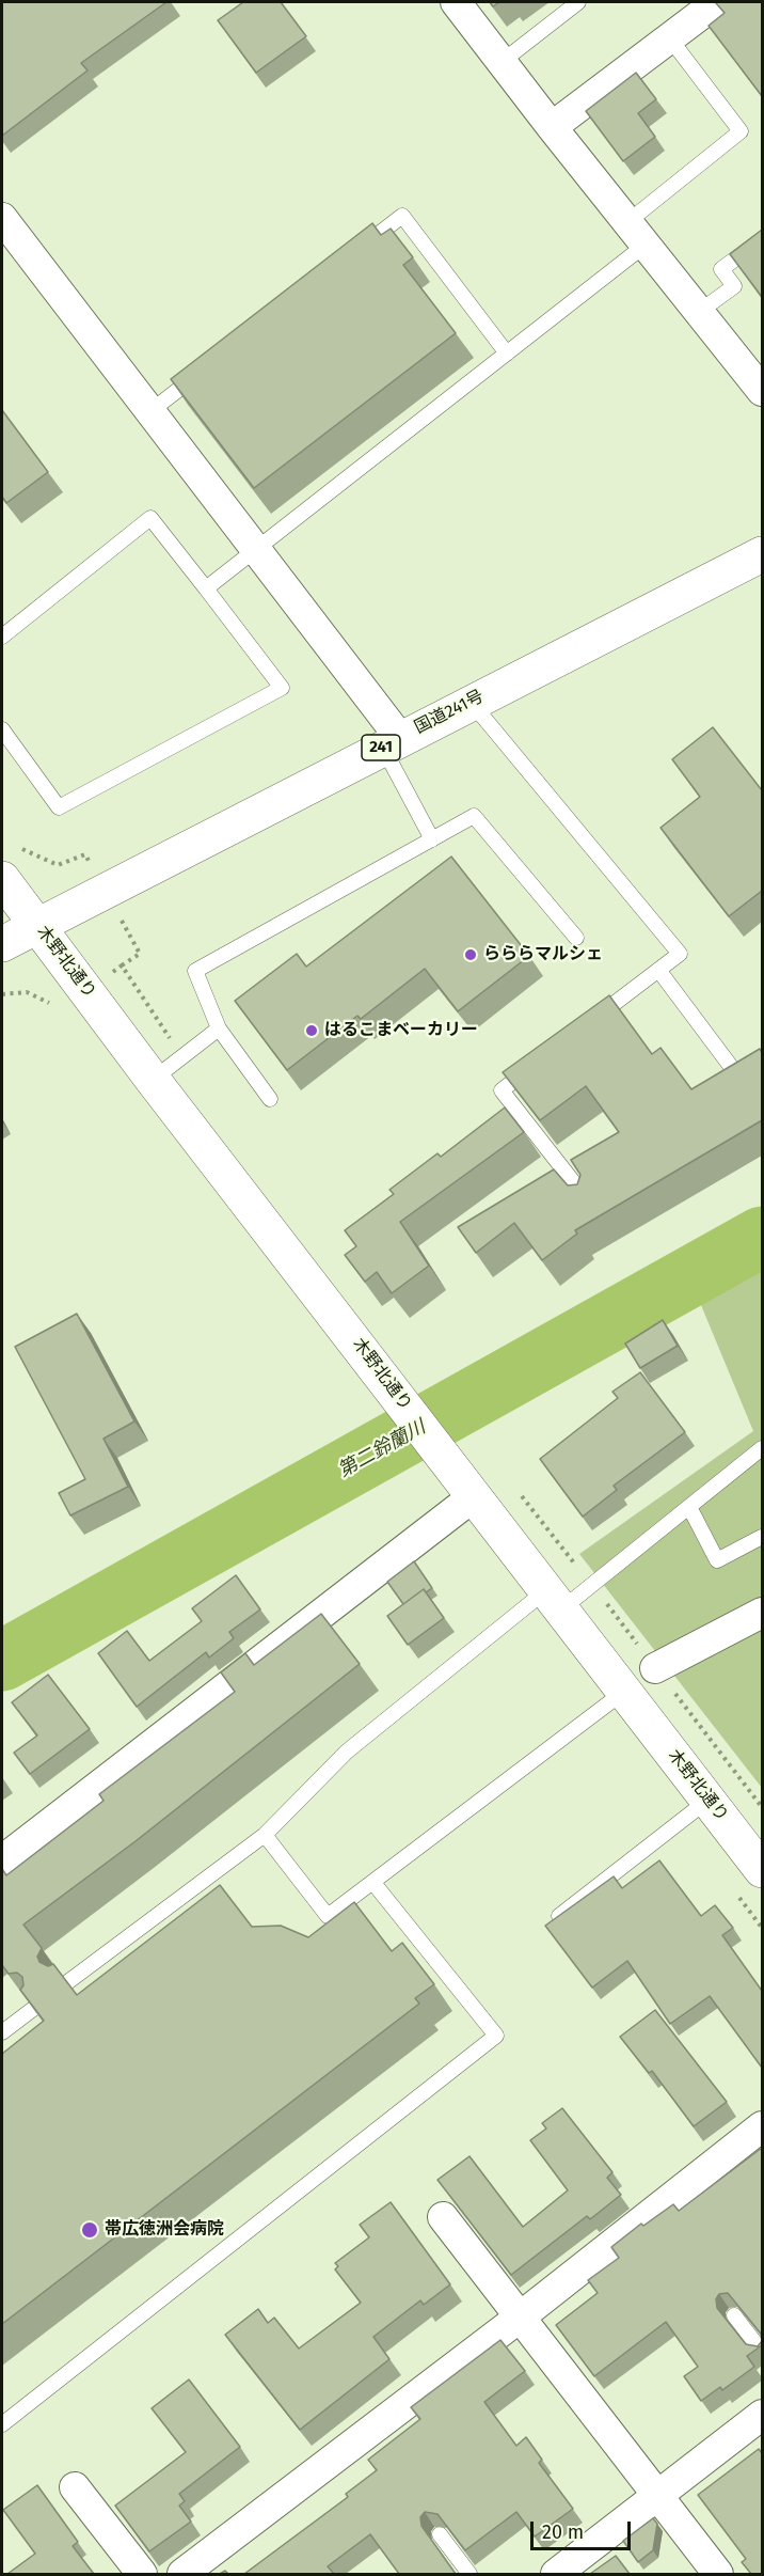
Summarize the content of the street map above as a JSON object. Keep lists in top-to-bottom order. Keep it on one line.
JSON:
{"streets":{"main road":["国道241号","241","木野北通り"]},"crossings":[["国道241号","木野北通り"]],"water":["第二鈴蘭川"],"places":["らららマルシェ","はるこまベーカリー","帯広徳洲会病院"],"scale_bar":"20 m"}
